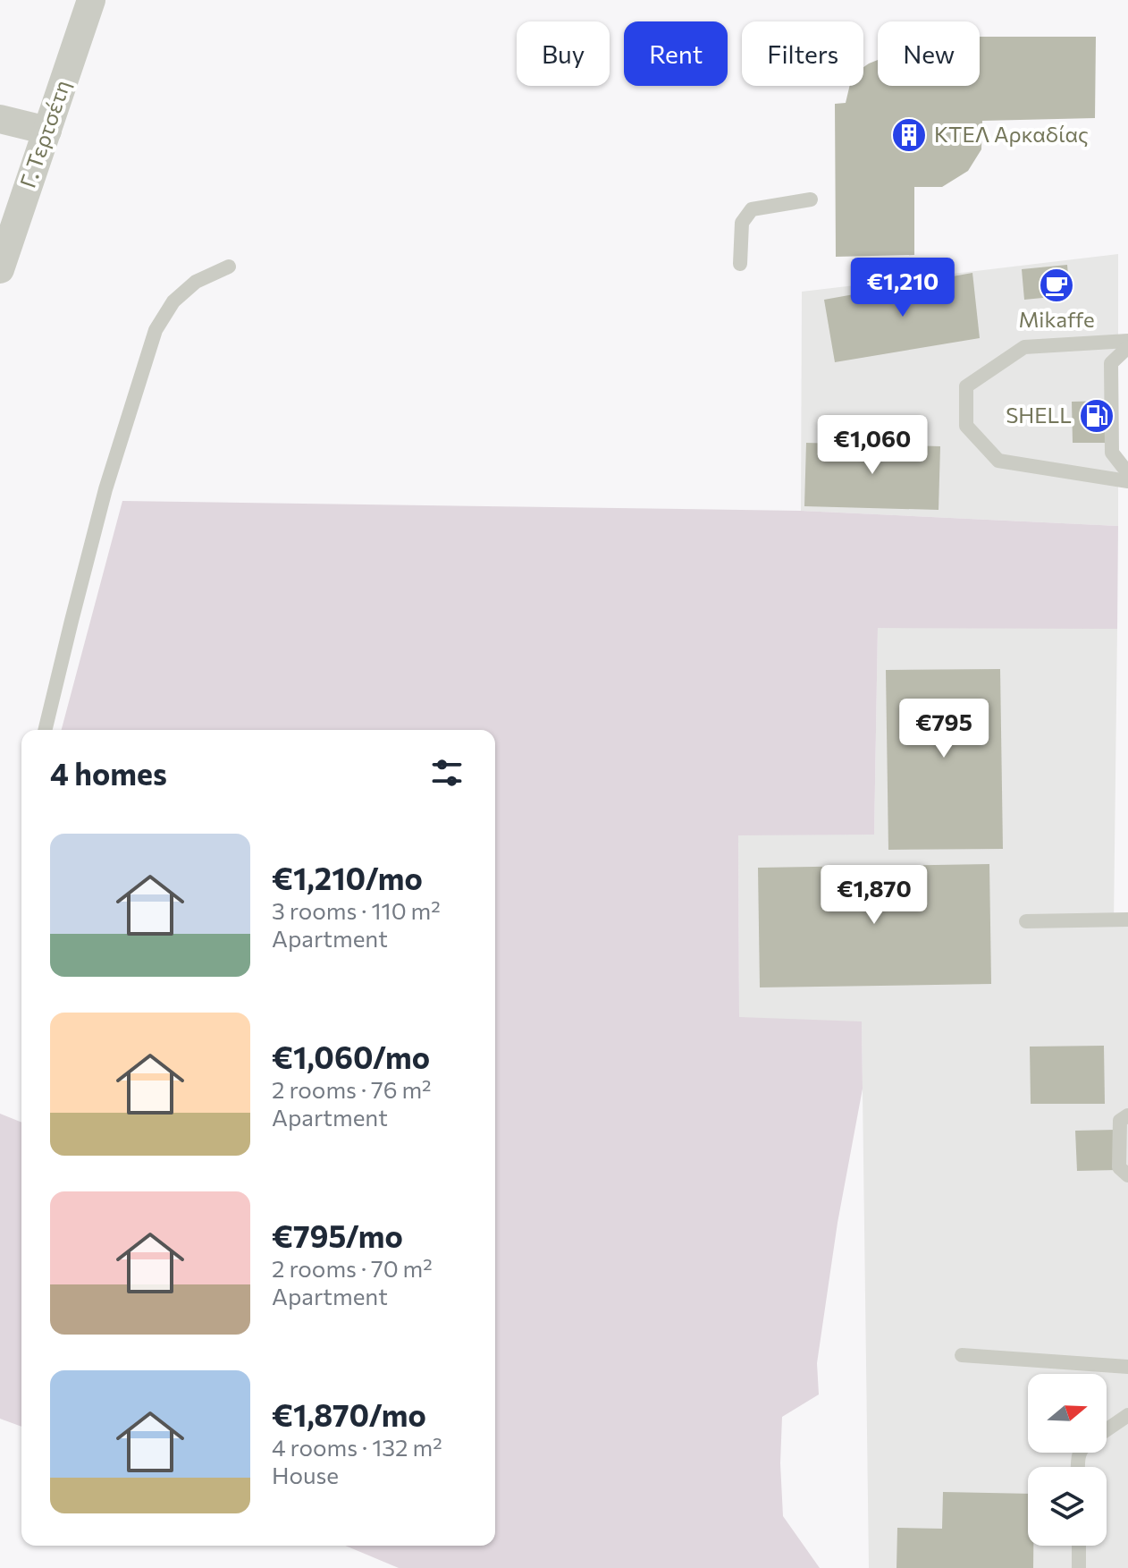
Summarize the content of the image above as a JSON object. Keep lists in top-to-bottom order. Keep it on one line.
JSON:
{"streets":{"street":["Γ. Τερτσέτη"]},"places":{"building":["ΚΤΕΛ Αρκαδίας"],"cafe":["Mikaffe"],"fuel station":["SHELL"]},"north":"right","page":{"chip":["Buy","Rent","Filters","New"],"price":["€1,210","€1,060","€795","€1,870"],"heading":"4 homes","list":[{"name":"€1,210/mo","note":"3 rooms · 110 m² · Apartment"},{"name":"€1,060/mo","note":"2 rooms · 76 m² · Apartment"},{"name":"€795/mo","note":"2 rooms · 70 m² · Apartment"},{"name":"€1,870/mo","note":"4 rooms · 132 m² · House"}]}}
